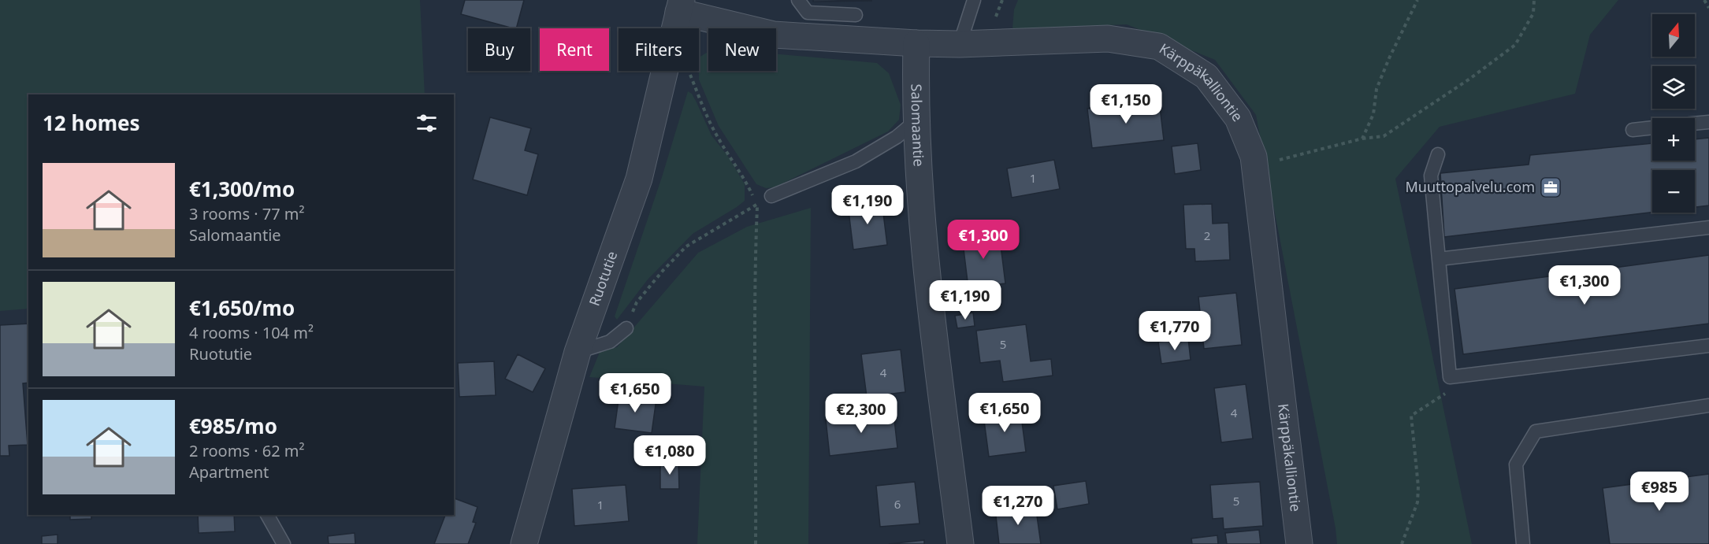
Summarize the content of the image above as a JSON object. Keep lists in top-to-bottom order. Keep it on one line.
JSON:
{"streets":{"street":["Kärppäkalliontie","Salomaantie","Ruotutie"]},"crossings":[["Kärppäkalliontie","Salomaantie"],["Kärppäkalliontie","Ruotutie"]],"places":{"office":["Muuttopalvelu.com"]},"house_numbers":["1","2","5","4","4","5","6","1"],"north":"top","page":{"map_buttons":["+","−"],"chip":["Buy","Rent","Filters","New"],"price":["€1,150","€1,190","€1,300","€1,300","€1,190","€1,770","€1,650","€1,650","€2,300","€1,080","€985","€1,270"],"heading":"12 homes","list":[{"name":"€1,300/mo","note":"3 rooms · 77 m² · Salomaantie"},{"name":"€1,650/mo","note":"4 rooms · 104 m² · Ruotutie"},{"name":"€985/mo","note":"2 rooms · 62 m² · Apartment"}]}}
